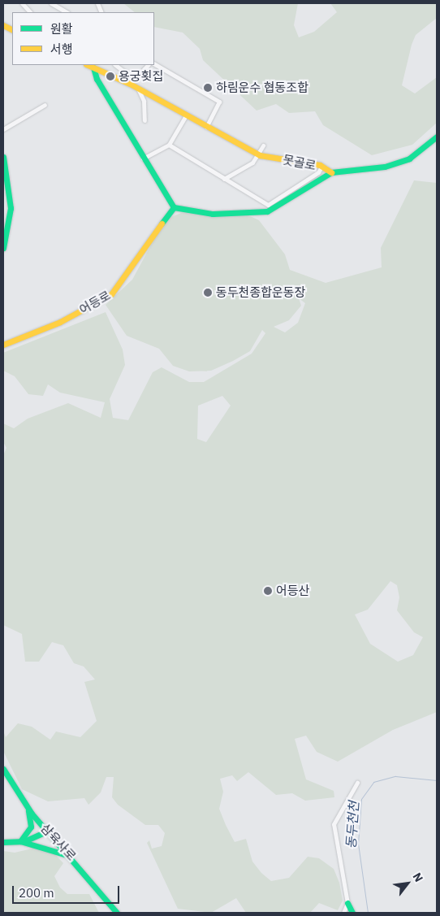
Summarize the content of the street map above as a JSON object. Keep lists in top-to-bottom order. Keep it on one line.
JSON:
{"streets":{"street":["못골로","어등로","삼육사로"]},"water":["동두천천"],"places":["용궁횟집","하림운수 협동조합","동두천종합운동장","어등산"],"legend":["원활","서행"],"scale_bar":"200 m","north":"top right"}
